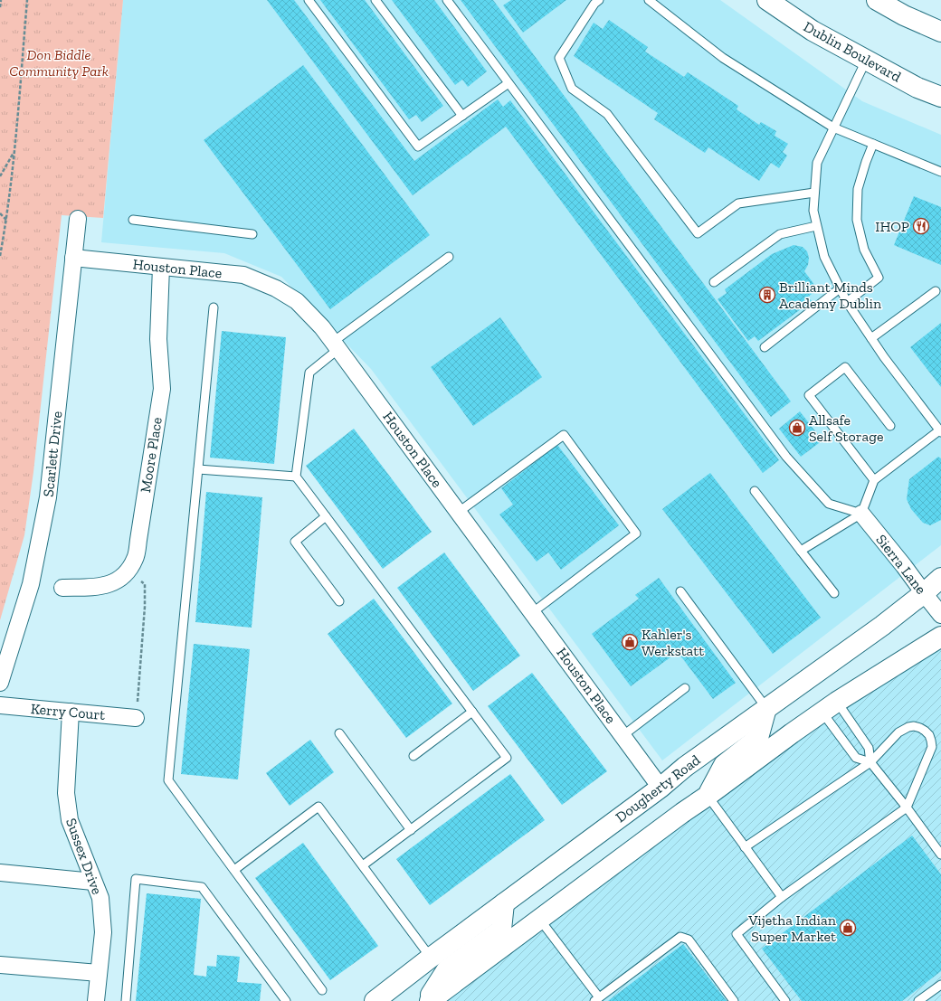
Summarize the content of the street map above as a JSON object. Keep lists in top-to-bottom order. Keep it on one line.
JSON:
{"streets":{"main road":["Dublin Boulevard","Dougherty Road"],"street":["Houston Place","Scarlett Drive","Moore Place","Sierra Lane","Kerry Court","Sussex Drive"]},"crossings":[["Houston Place","Scarlett Drive"],["Houston Place","Moore Place"],["Houston Place","Dougherty Road"],["Sierra Lane","Dougherty Road"],["Kerry Court","Sussex Drive"]],"parks":["Don Biddle Community Park"],"places":{"restaurant":["IHOP"],"building":["Brilliant Minds Academy Dublin"],"shop":["Allsafe Self Storage","Kahler's Werkstatt","Vijetha Indian Super Market"]}}
